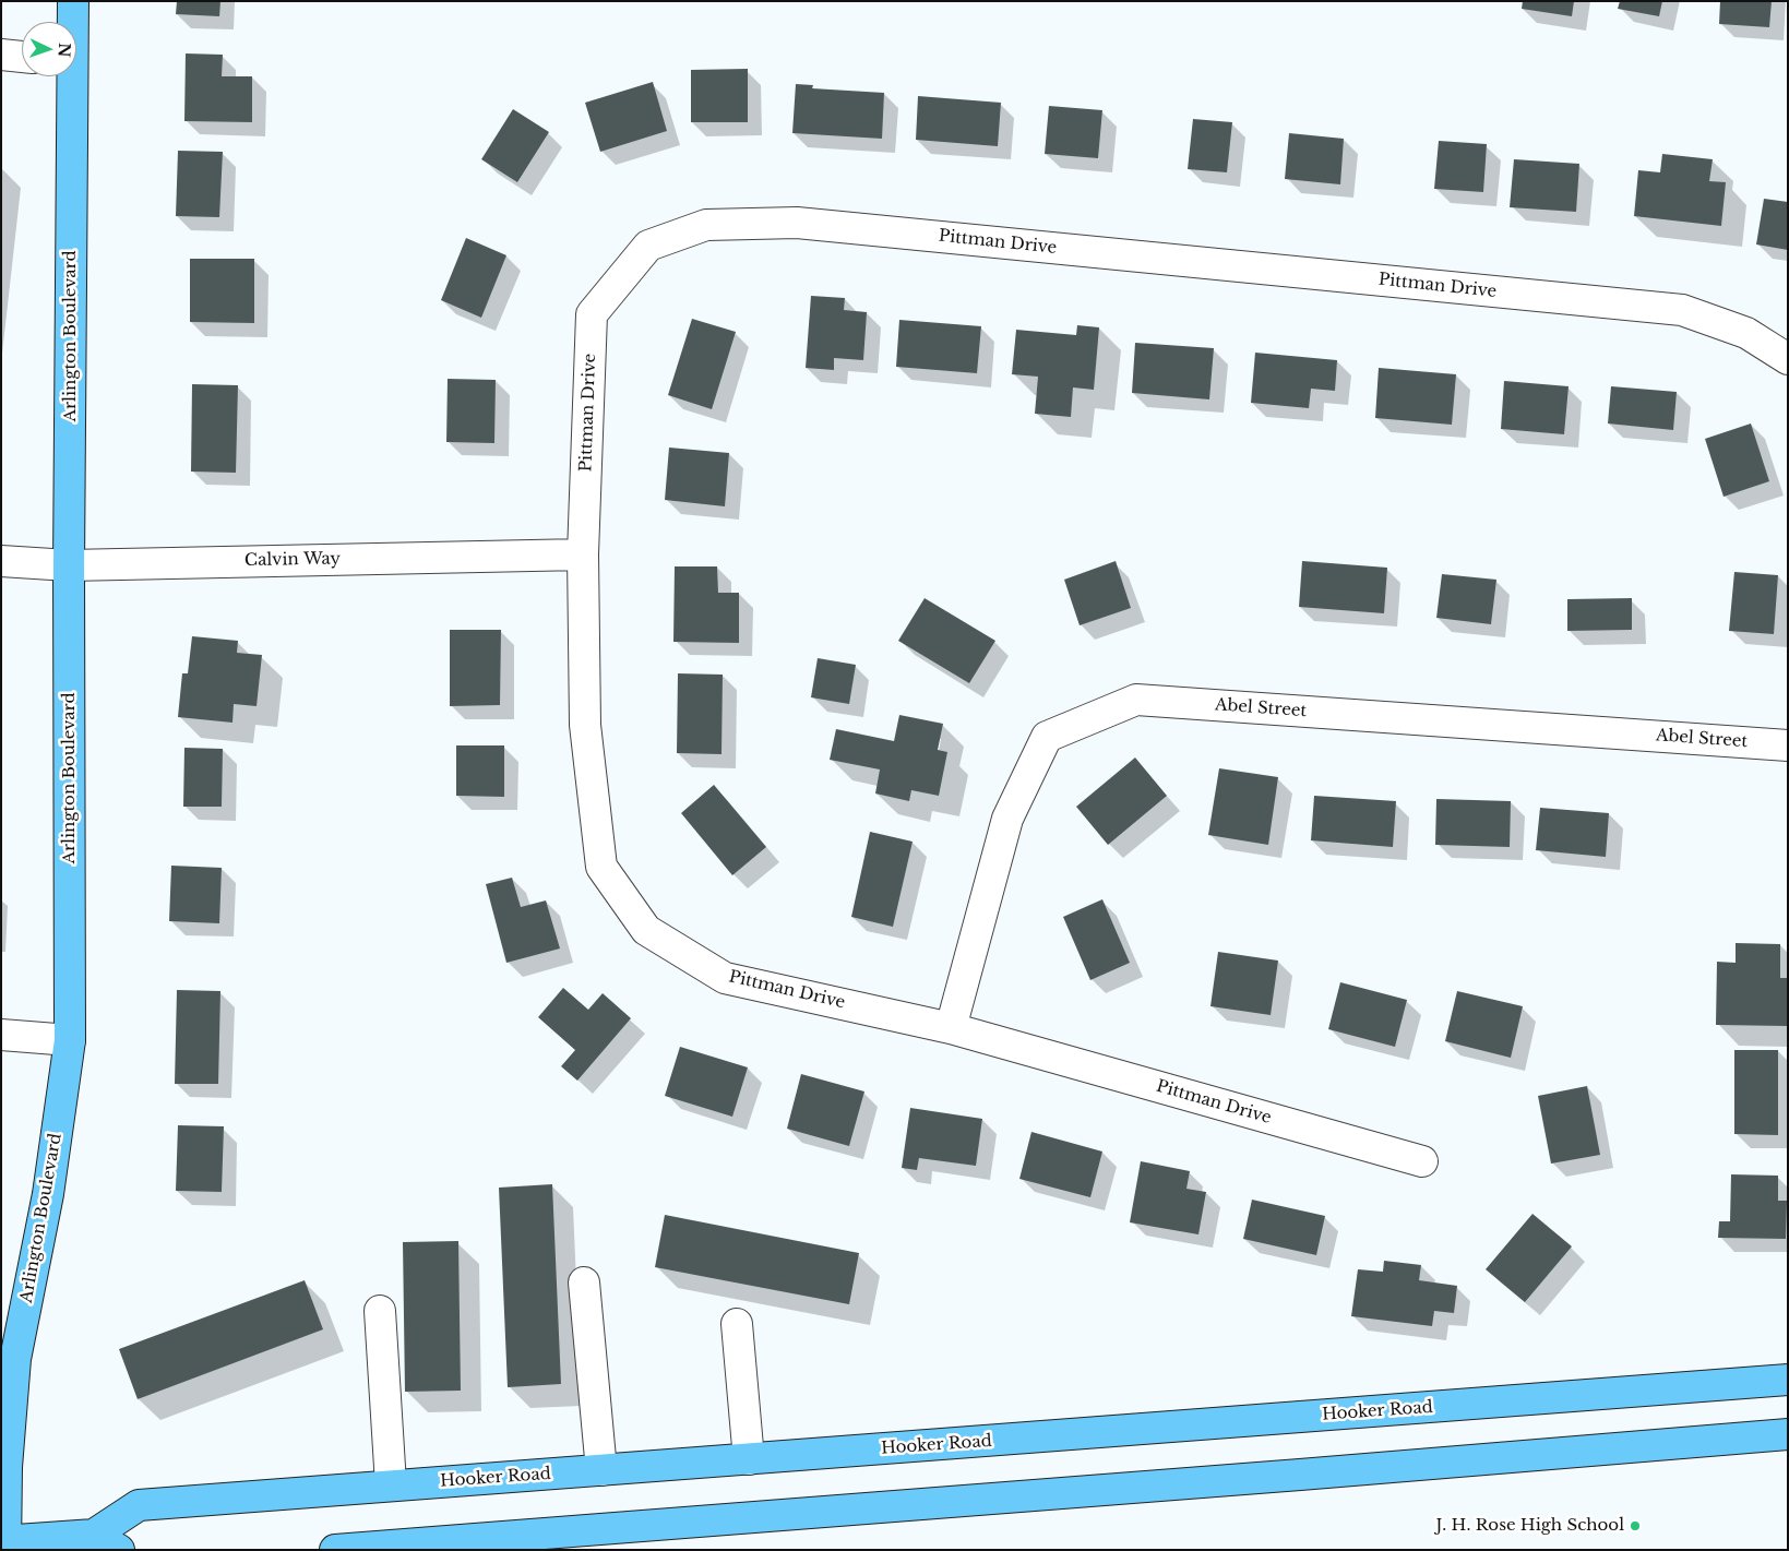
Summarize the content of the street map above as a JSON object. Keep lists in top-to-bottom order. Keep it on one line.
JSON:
{"streets":{"main road":["Arlington Boulevard","Hooker Road"],"street":["Pittman Drive","Calvin Way","Abel Street"]},"crossings":[["Pittman Drive","Calvin Way"],["Pittman Drive","Abel Street"],["Arlington Boulevard","Calvin Way"],["Arlington Boulevard","Hooker Road"]],"places":["J. H. Rose High School"],"north":"right"}
